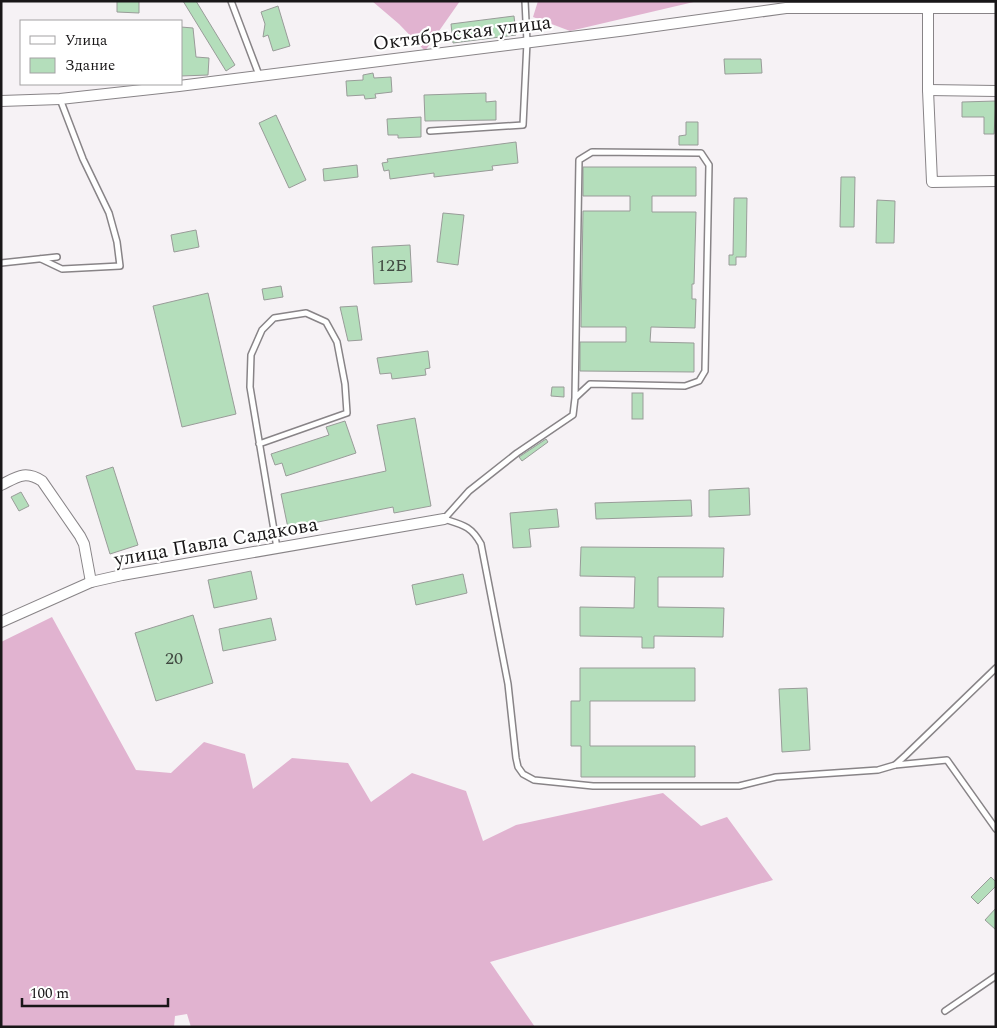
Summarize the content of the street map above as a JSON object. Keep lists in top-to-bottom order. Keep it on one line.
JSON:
{"streets":{"street":["Октябрьская улица","улица Павла Садакова"]},"house_numbers":["12Б","20"],"legend":["Улица","Здание"],"scale_bar":"100 m"}
